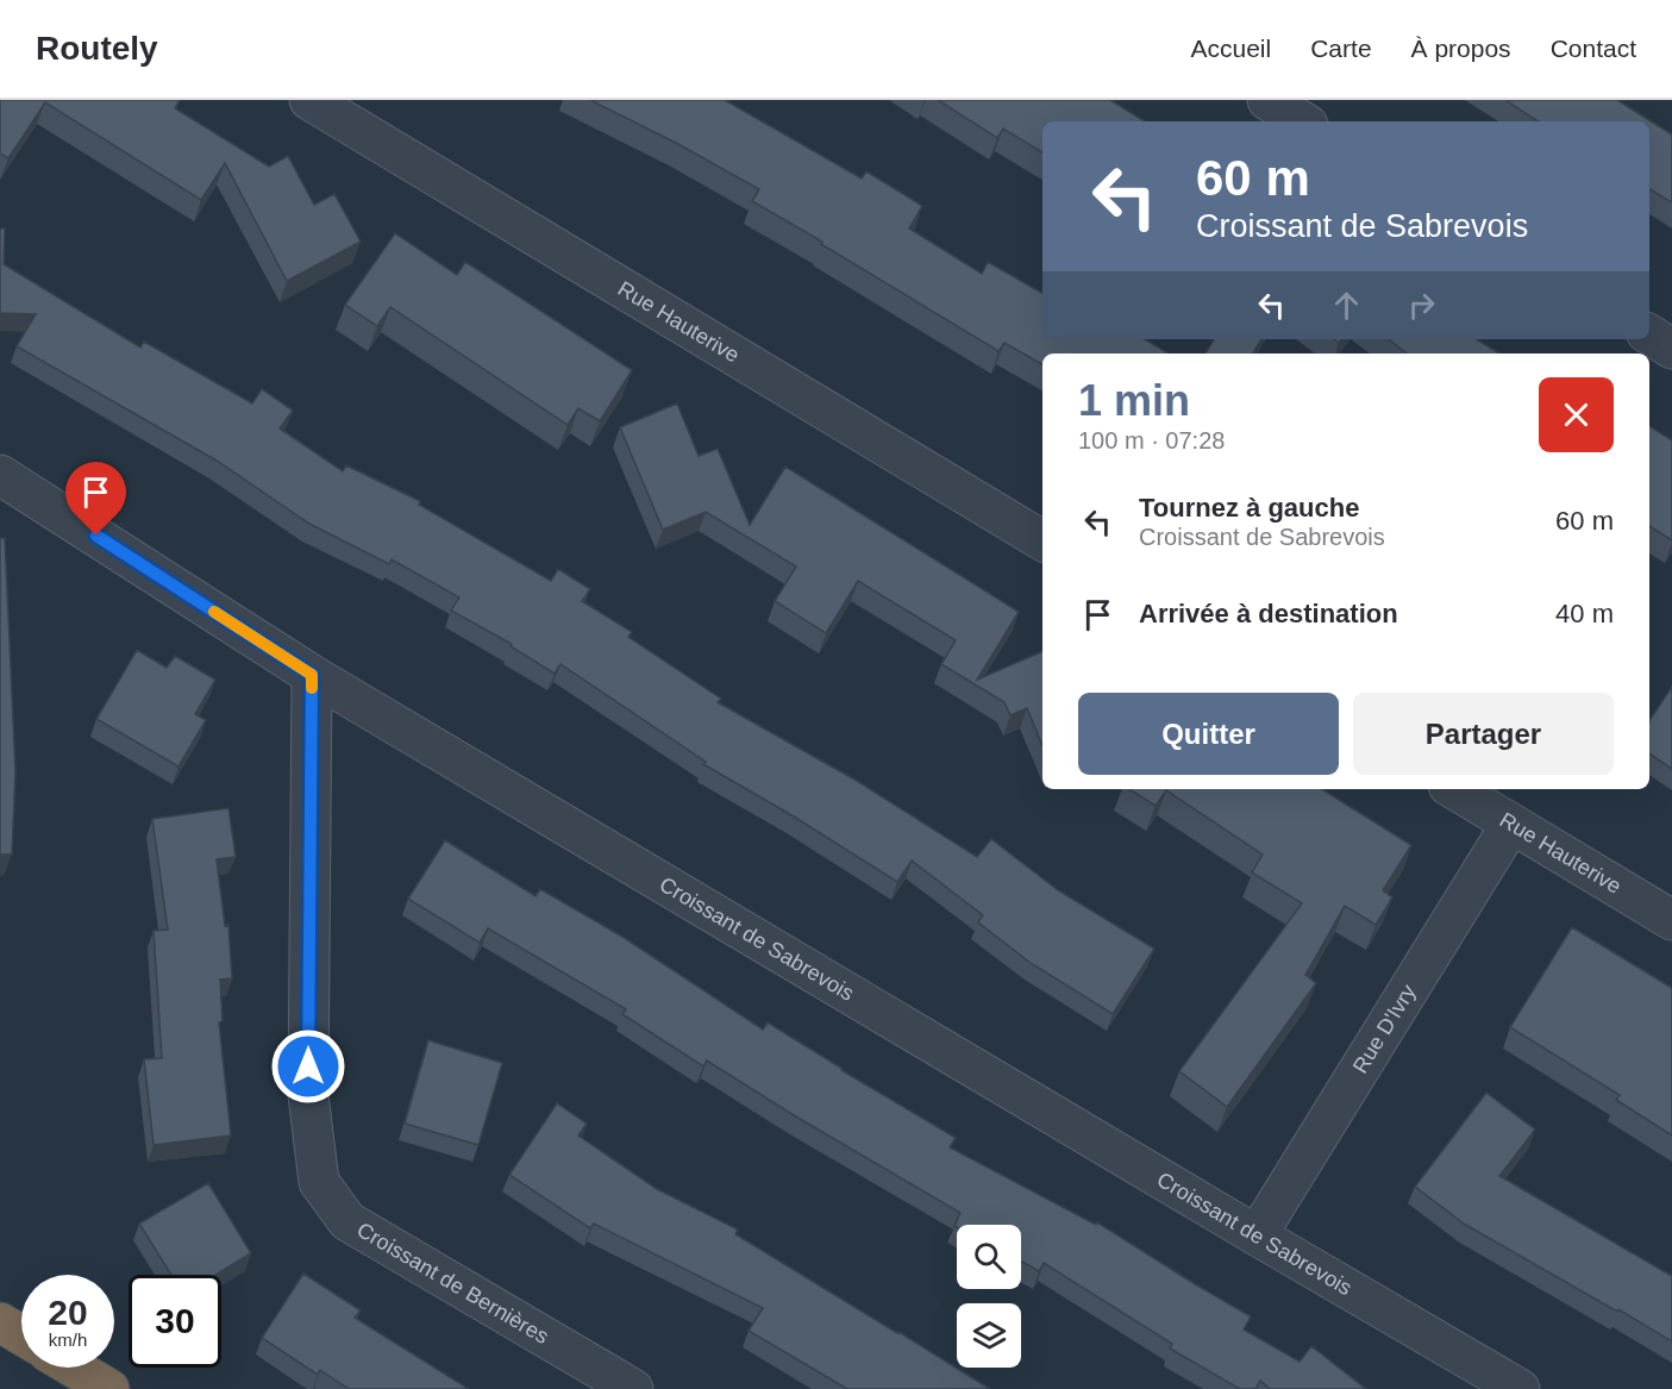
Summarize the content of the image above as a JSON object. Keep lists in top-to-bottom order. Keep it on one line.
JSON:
{"streets":{"street":["Rue Hauterive","Croissant de Sabrevois","Rue D'Ivry","Croissant de Bernières"]},"crossings":[["Rue Hauterive","Rue D'Ivry"],["Croissant de Sabrevois","Rue D'Ivry"],["Croissant de Sabrevois","Croissant de Bernières"]],"page":{"header":"Routely","nav":["Accueil","Carte","À propos","Contact"],"turn":["60 m","Croissant de Sabrevois"],"heading":["1 min","100 m · 07:28"],"list":[{"name":"Tournez à gauche","note":"Croissant de Sabrevois","value":"60 m"},{"name":"Arrivée à destination","value":"40 m"}],"buttons":["Quitter","Partager"],"speed":"20 km/h","limit":"30"}}
